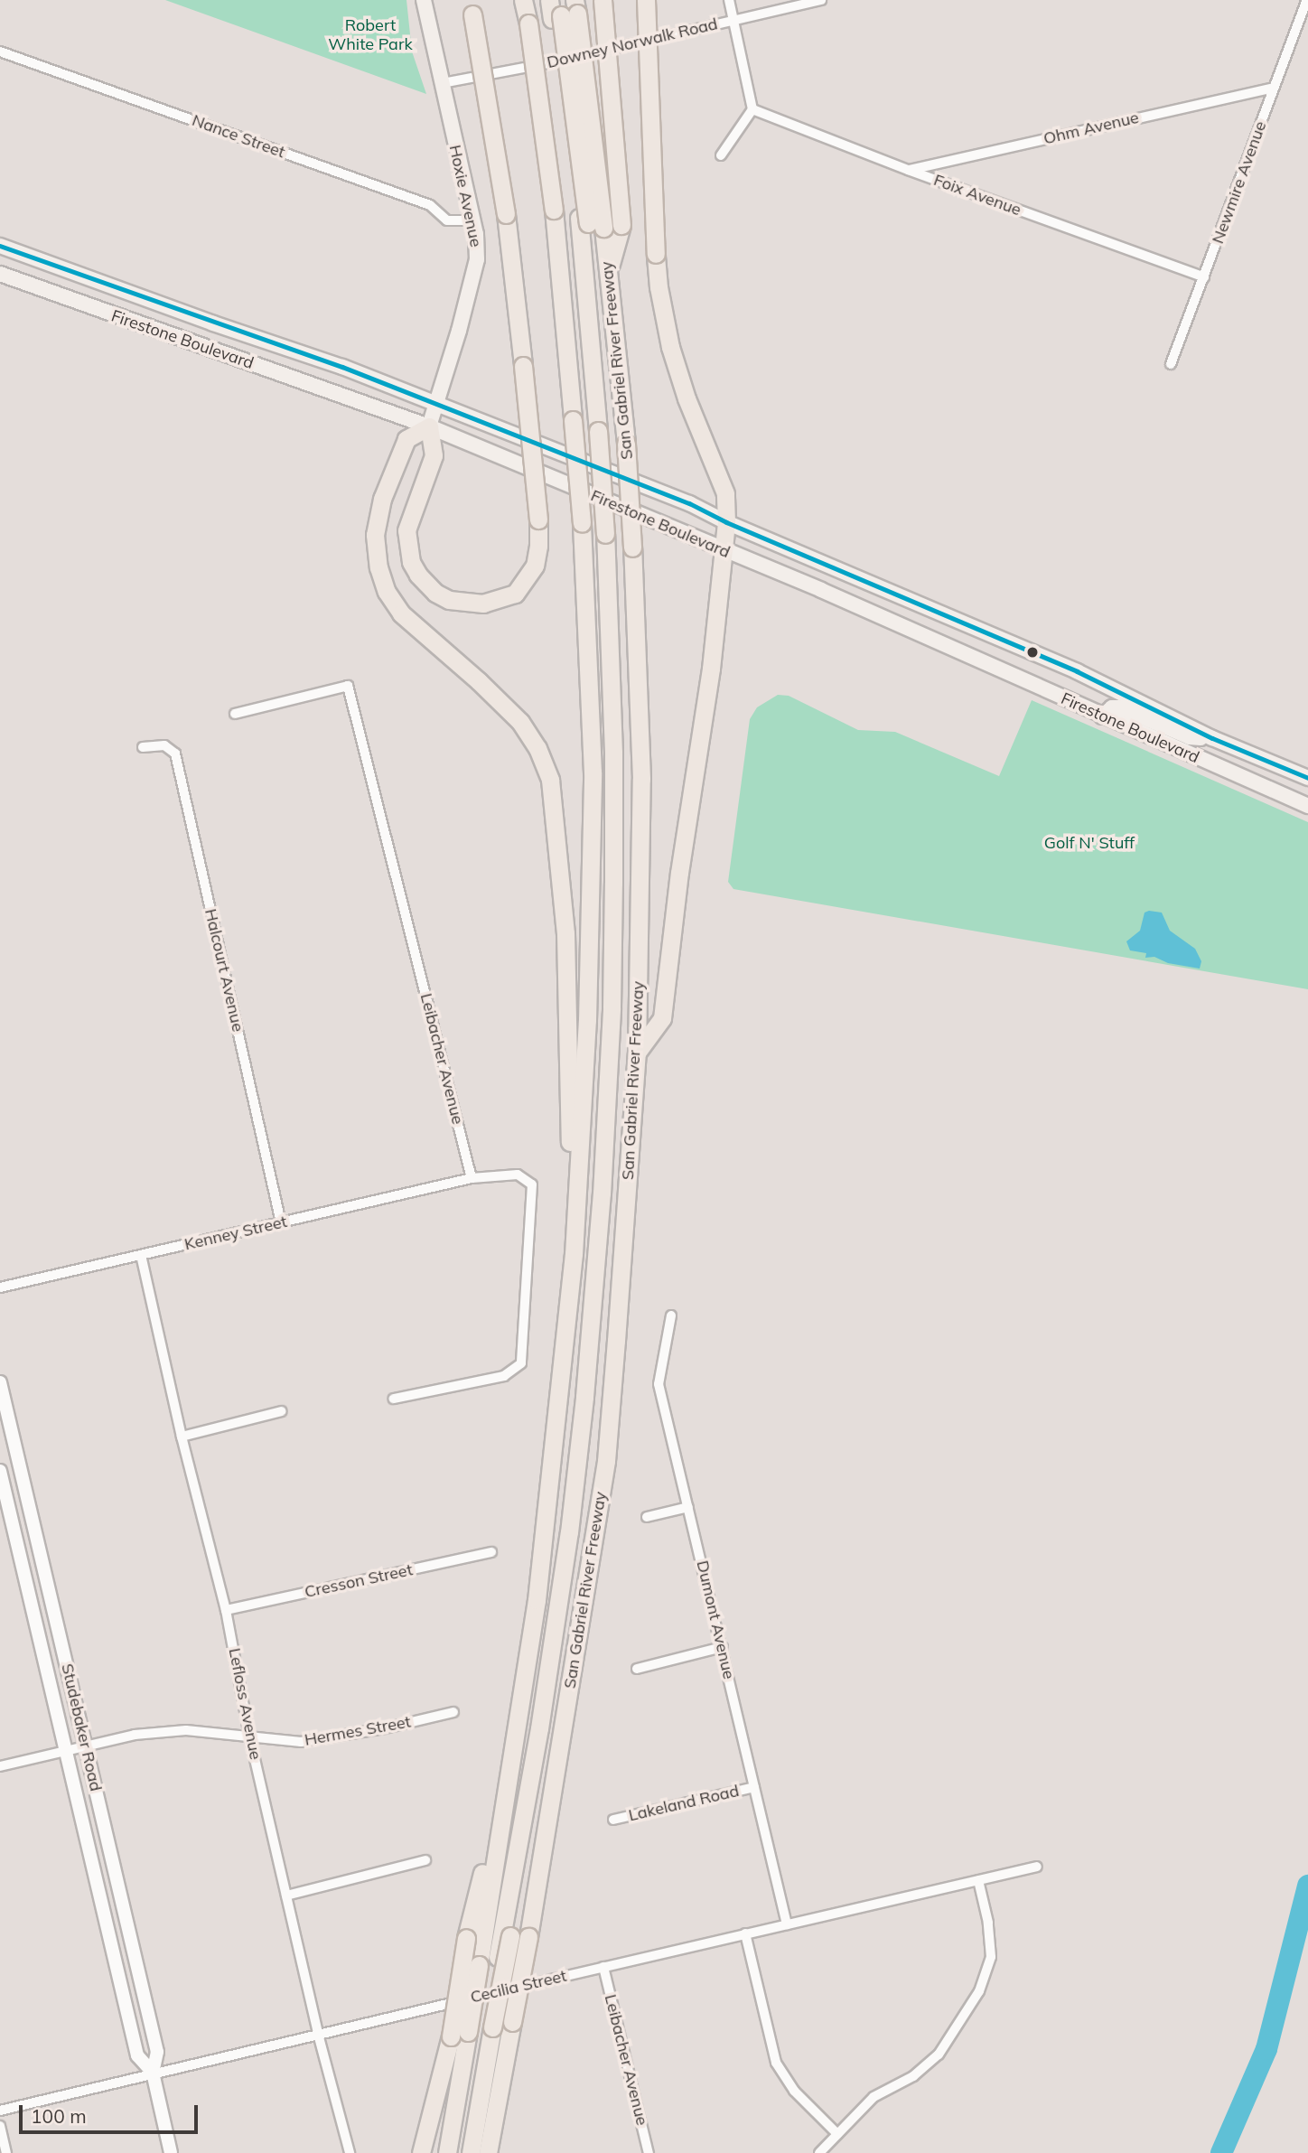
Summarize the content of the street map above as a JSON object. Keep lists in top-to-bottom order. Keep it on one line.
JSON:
{"streets":{"highway":["San Gabriel River Freeway"],"main road":["Hoxie Avenue","Firestone Boulevard","Studebaker Road"],"street":["Downey Norwalk Road","Ohm Avenue","Nance Street","Newmire Avenue","Foix Avenue","Halcourt Avenue","Leibacher Avenue","Kenney Street","Cresson Street","Dumont Avenue","Lefloss Avenue","Hermes Street","Lakeland Road","Cecilia Street"]},"crossings":[["Downey Norwalk Road","Hoxie Avenue"],["Ohm Avenue","Newmire Avenue"],["Ohm Avenue","Foix Avenue"],["Nance Street","Hoxie Avenue"],["Newmire Avenue","Foix Avenue"],["Hoxie Avenue","Firestone Boulevard"],["Halcourt Avenue","Kenney Street"],["Leibacher Avenue","Kenney Street"],["Leibacher Avenue","Cecilia Street"],["Kenney Street","Lefloss Avenue"],["Cresson Street","Lefloss Avenue"],["Dumont Avenue","Lakeland Road"],["Dumont Avenue","Cecilia Street"],["Lefloss Avenue","Hermes Street"],["Lefloss Avenue","Cecilia Street"],["Studebaker Road","Hermes Street"],["Studebaker Road","Cecilia Street"]],"parks":["Robert White Park","Golf N' Stuff"],"scale_bar":"100 m"}
